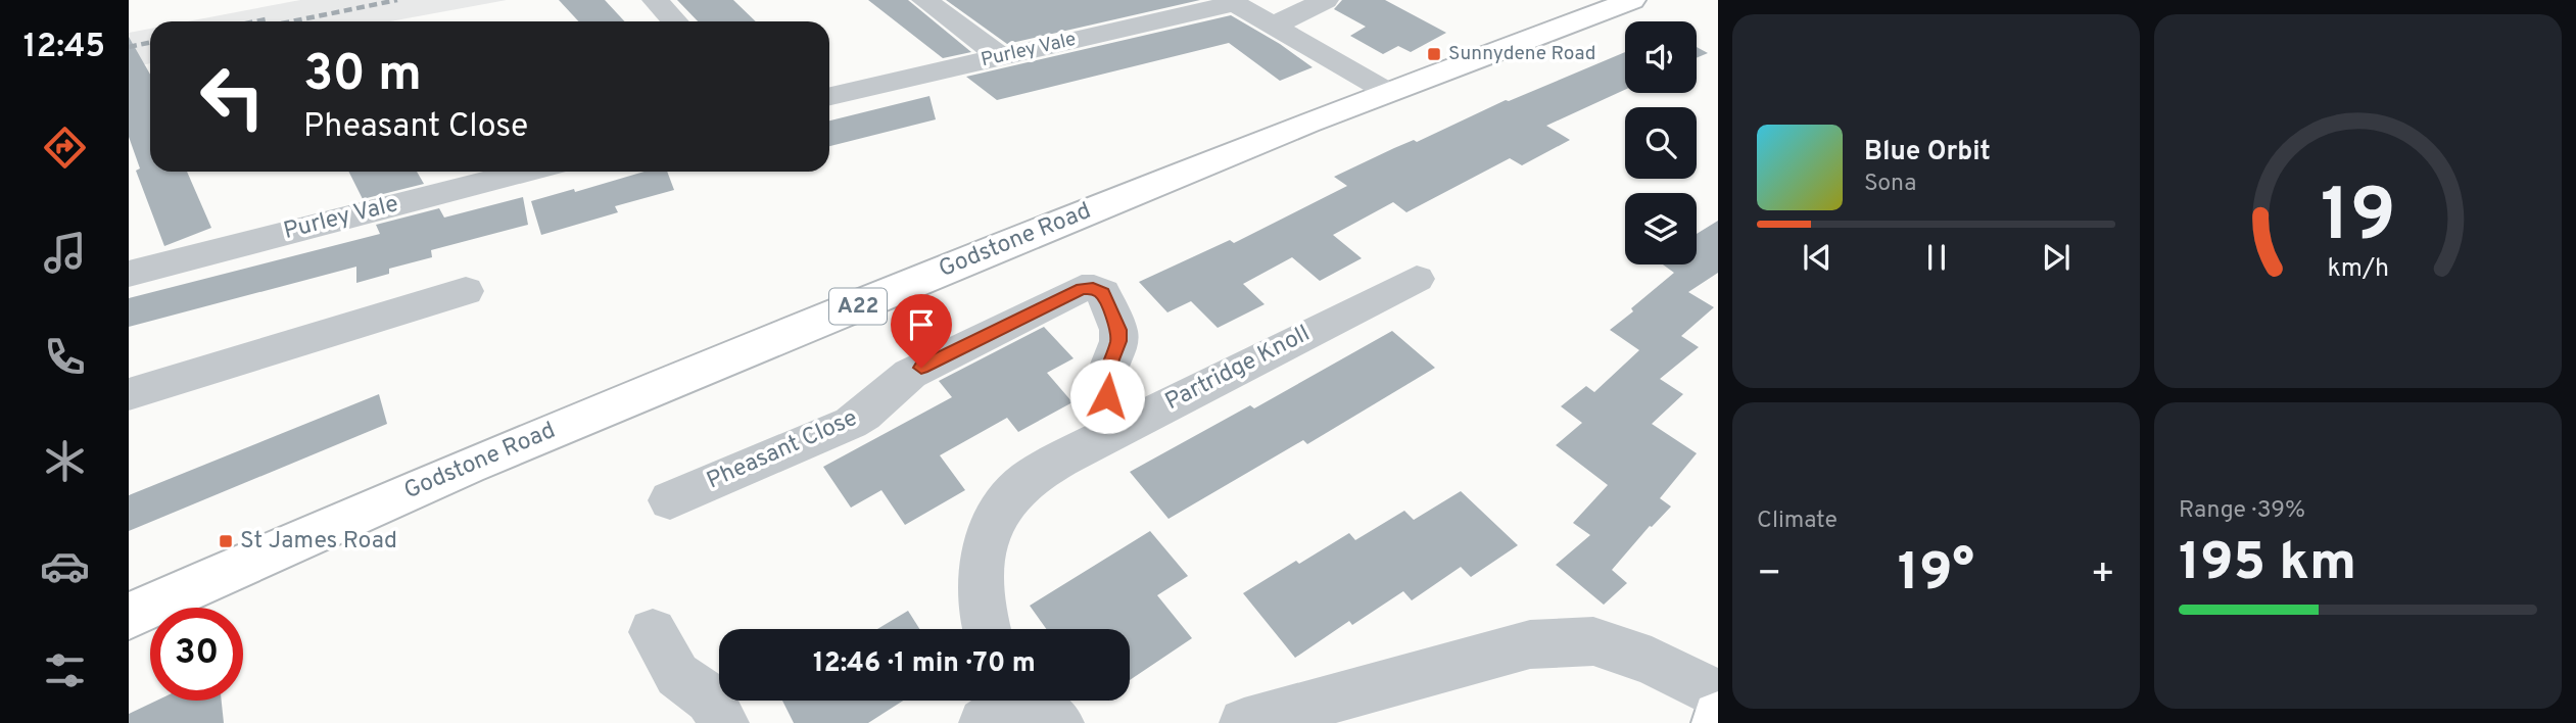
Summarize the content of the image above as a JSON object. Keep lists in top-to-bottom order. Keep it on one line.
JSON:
{"streets":{"main road":["Godstone Road","A22"],"street":["Purley Vale","Partridge Knoll","Pheasant Close"]},"crossings":[["Partridge Knoll","Pheasant Close"]],"places":{"transit":["Sunnydene Road","St James Road"]},"page":{"tabs":"12:45","turn":["30 m","Pheasant Close"],"song":["Blue Orbit","Sona"],"tile":["Climate",["Range · 39%","195 km"]],"heat":["−","19°","+"],"limit":"30","trip":"12:46 · 1 min · 70 m","gauge":["19","km/h"]}}
